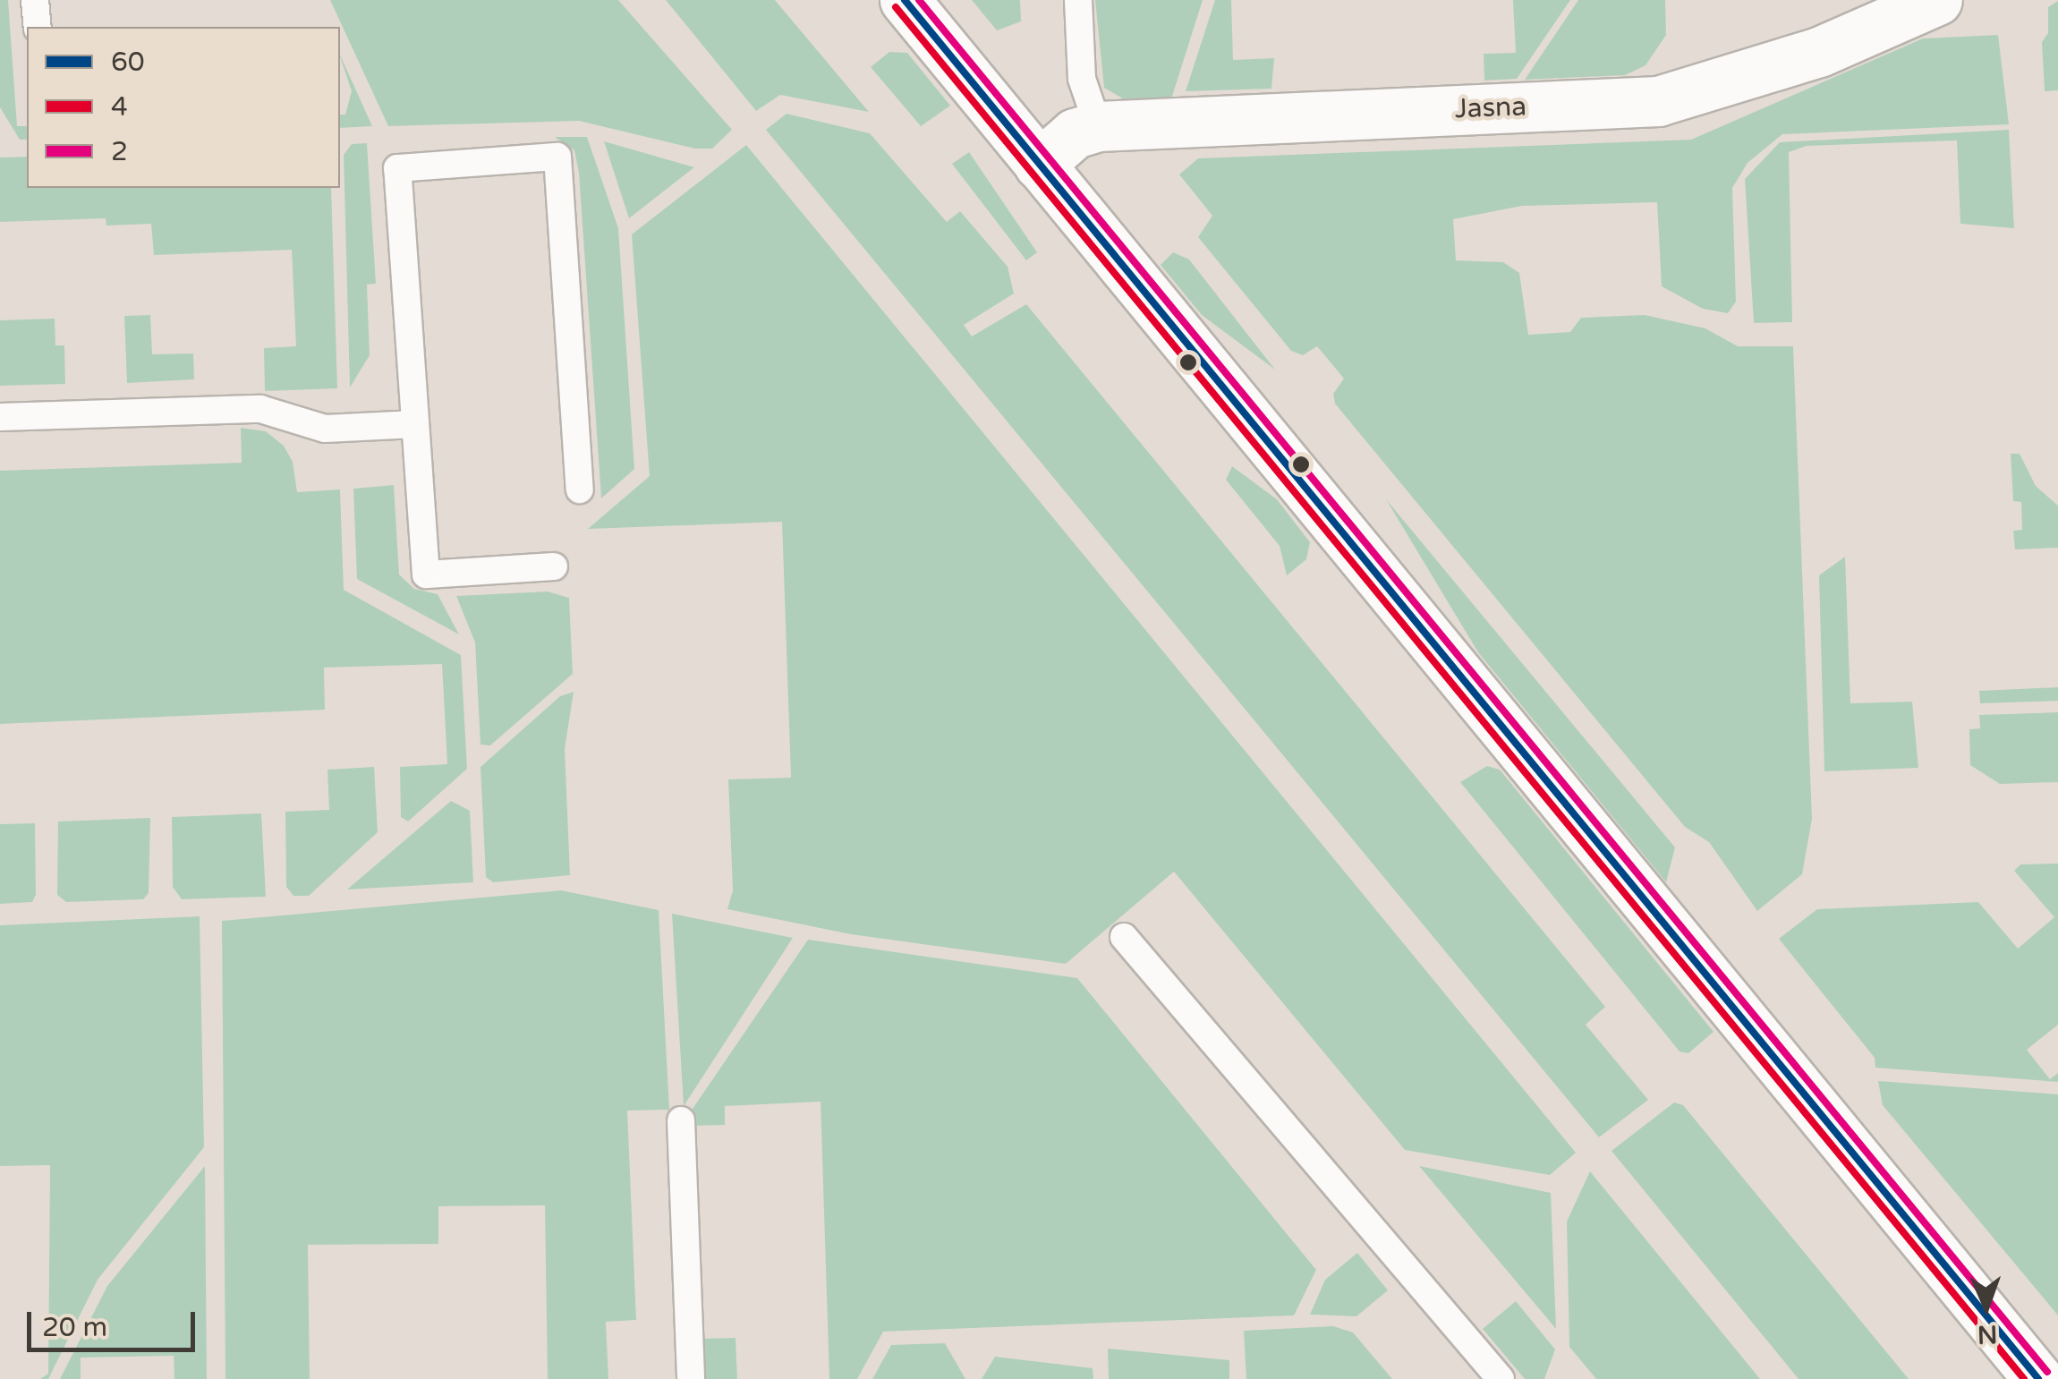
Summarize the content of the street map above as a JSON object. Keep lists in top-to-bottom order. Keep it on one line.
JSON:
{"streets":{"street":["Jasna"]},"lines":["transit line 60","transit line 2","transit line 4"],"legend":["60","4","2"],"scale_bar":"20 m","north":"bottom"}
